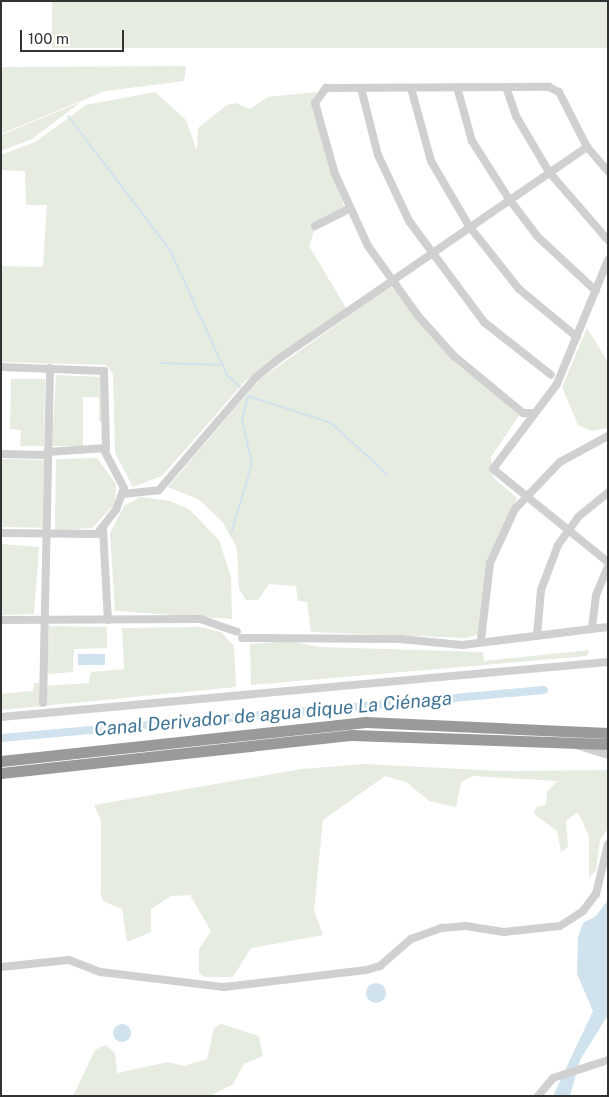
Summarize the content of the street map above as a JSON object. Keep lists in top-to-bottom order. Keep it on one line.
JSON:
{"water":["Canal Derivador de agua dique La Ciénaga"],"scale_bar":"100 m"}
